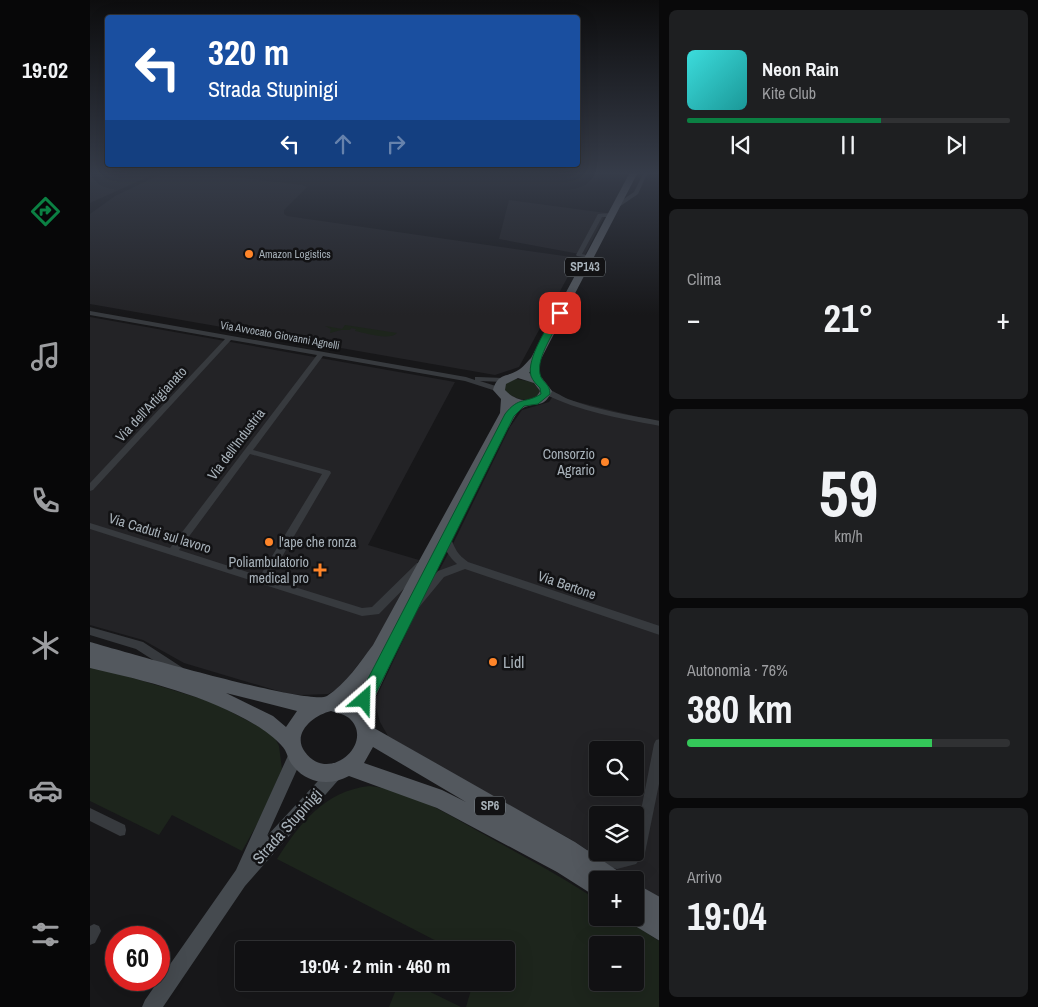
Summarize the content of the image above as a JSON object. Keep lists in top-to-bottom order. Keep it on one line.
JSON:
{"streets":{"main road":["SP143","SP6"],"street":["Via Avvocato Giovanni Agnelli","Via dell'Artigianato","Via dell'Industria","Via Caduti sul lavoro","Via Bertone","Strada Stupinigi"]},"crossings":[["Via Avvocato Giovanni Agnelli","Via dell'Artigianato"],["Via Avvocato Giovanni Agnelli","Via dell'Industria"],["Via dell'Industria","Via Caduti sul lavoro"],["SP6","Strada Stupinigi"]],"places":{"other":["Amazon Logistics","Consorzio Agrario","l'ape che ronza","Lidl"],"health":["Poliambulatorio medical pro"]},"page":{"tabs":"19:02","turn":["320 m","Strada Stupinigi"],"song":["Neon Rain","Kite Club"],"tile":["Clima",["59","km/h"],["Autonomia · 76%","380 km"],["Arrivo","19:04"]],"heat":["−","21°","+"],"map_buttons":["+","−"],"limit":"60","trip":"19:04 · 2 min · 460 m"}}
